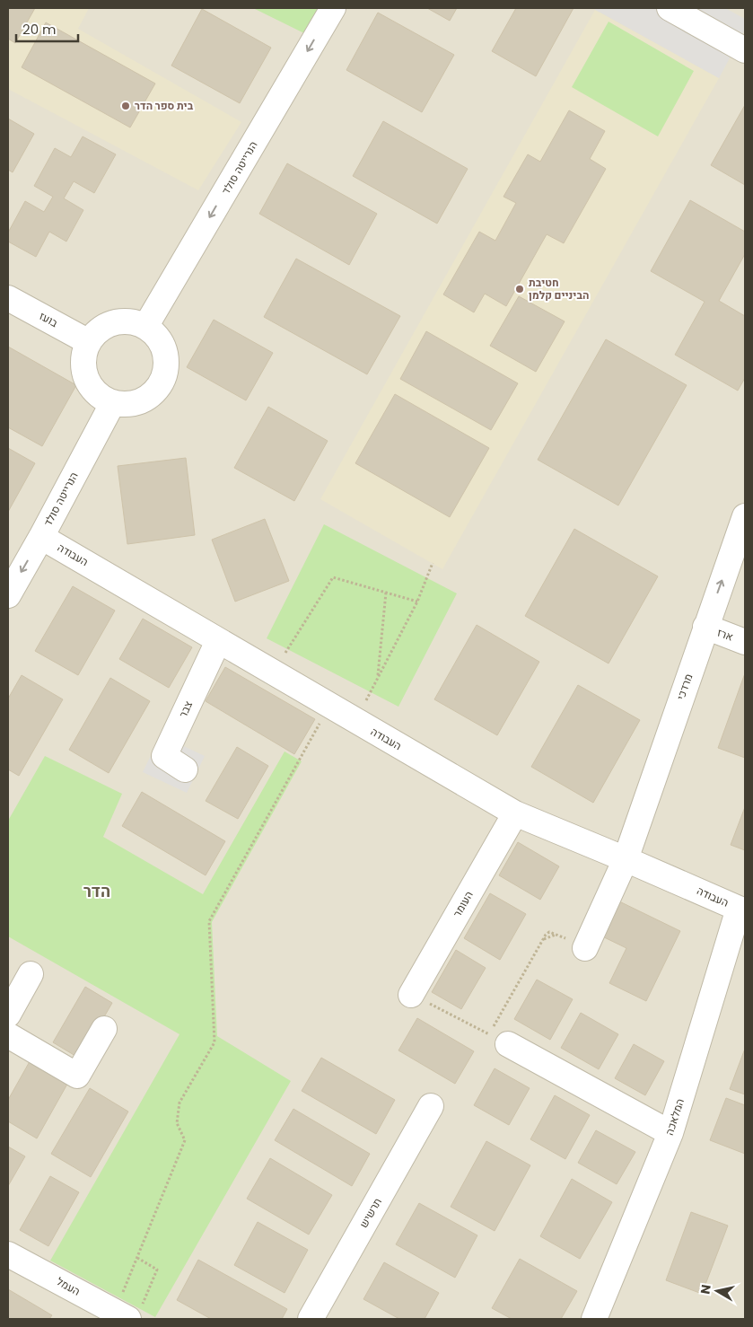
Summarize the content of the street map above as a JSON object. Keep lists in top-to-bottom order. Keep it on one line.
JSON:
{"streets":{"street":["הנרייטה סולד","בועז","העבודה","ארז","מרדכי","צבר","העומר","המלאכה","תרשיש","העמל"]},"crossings":[["הנרייטה סולד","בועז"],["הנרייטה סולד","העבודה"],["העבודה","מרדכי"],["העבודה","צבר"],["העבודה","העומר"],["העבודה","המלאכה"],["ארז","מרדכי"]],"one_way":["הנרייטה סולד"],"districts":["הדר"],"places":["בית ספר הדר","חטיבת הביניים קלמן"],"scale_bar":"20 m","north":"left"}
